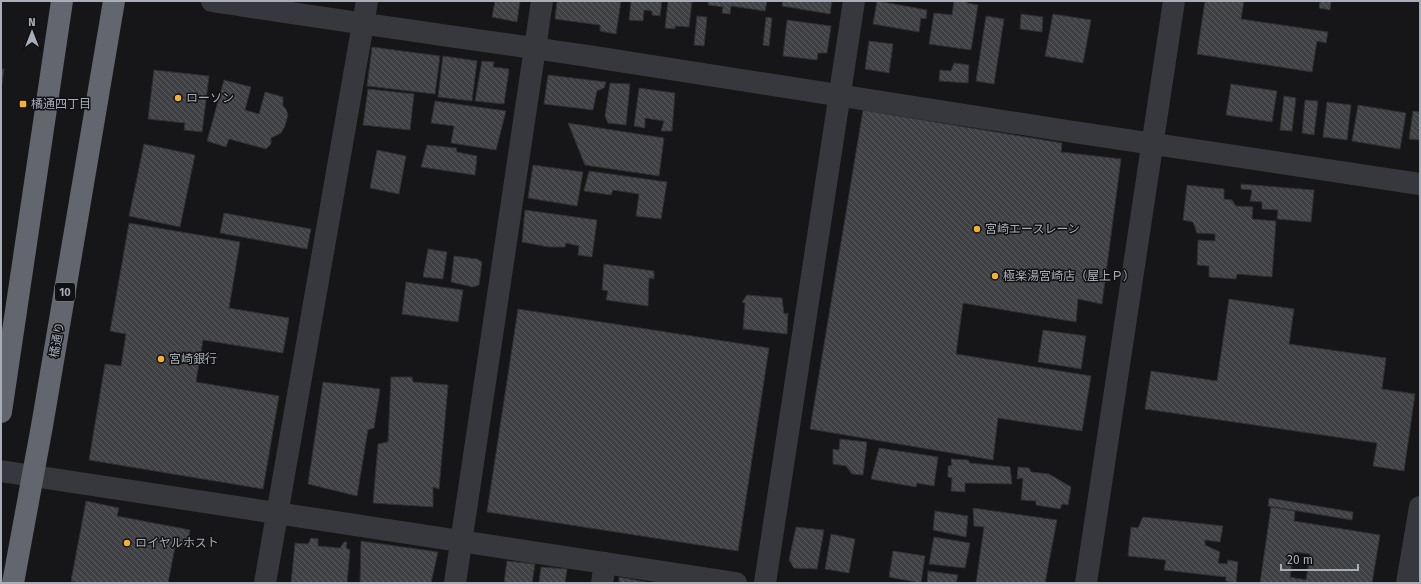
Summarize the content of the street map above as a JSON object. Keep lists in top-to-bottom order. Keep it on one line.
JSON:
{"streets":{"highway":["10","橘通り"]},"places":{"other":["ローソン","宮崎エースレーン","極楽湯宮崎店（屋上Ｐ）","宮崎銀行","ロイヤルホスト"],"transit":["橘通四丁目"]},"scale_bar":"20 m","north":"top"}
